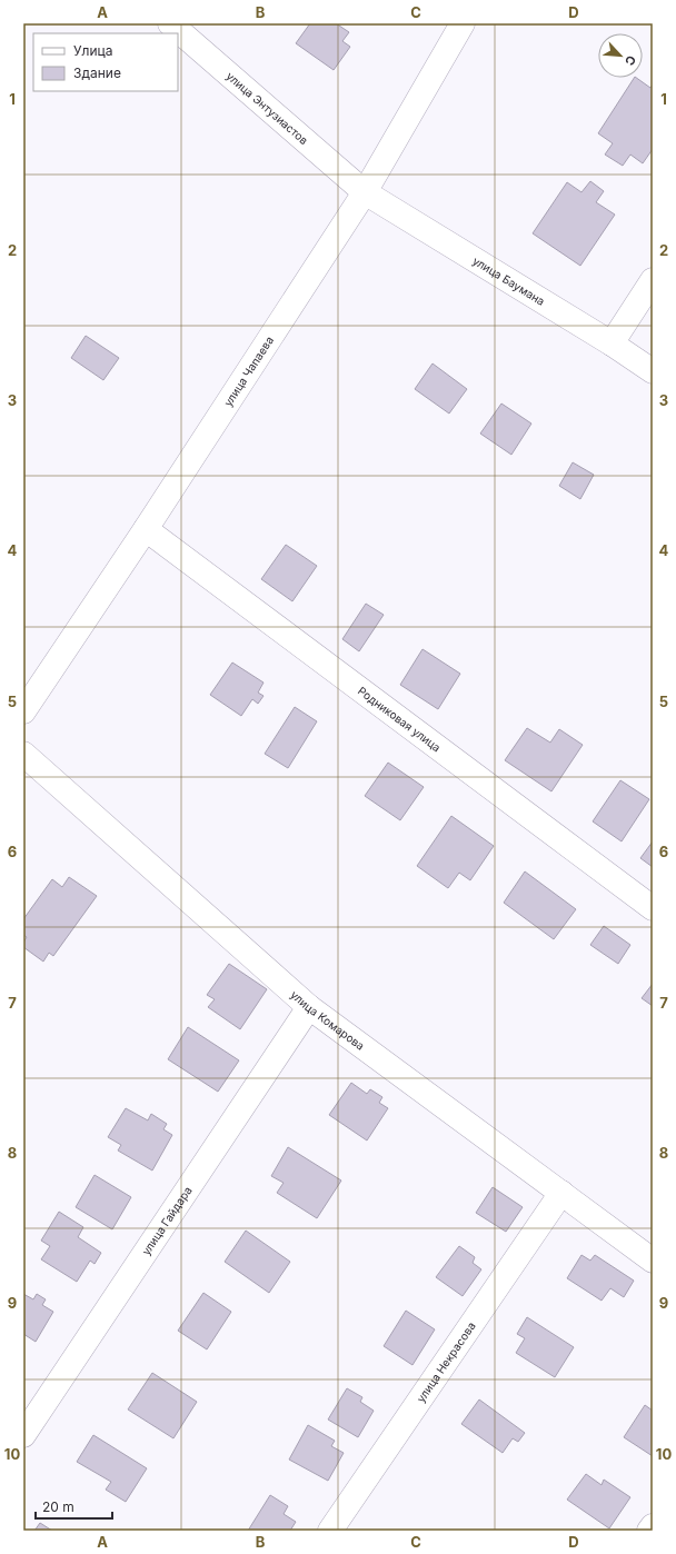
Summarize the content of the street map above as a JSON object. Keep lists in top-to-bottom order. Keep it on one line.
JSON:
{"streets":{"street":["улица Энтузиастов","улица Баумана","улица Чапаева","Родниковая улица","улица Комарова","улица Гайдара","улица Некрасова"]},"crossings":[["улица Энтузиастов","улица Баумана"],["улица Энтузиастов","улица Чапаева"],["улица Баумана","улица Чапаева"],["улица Чапаева","Родниковая улица"],["улица Комарова","улица Гайдара"],["улица Комарова","улица Некрасова"]],"legend":["Улица","Здание"],"scale_bar":"20 m","north":"bottom right","grid":{"columns":["A","B","C","D"],"rows":["1","2","3","4","5","6","7","8","9","10"]}}
